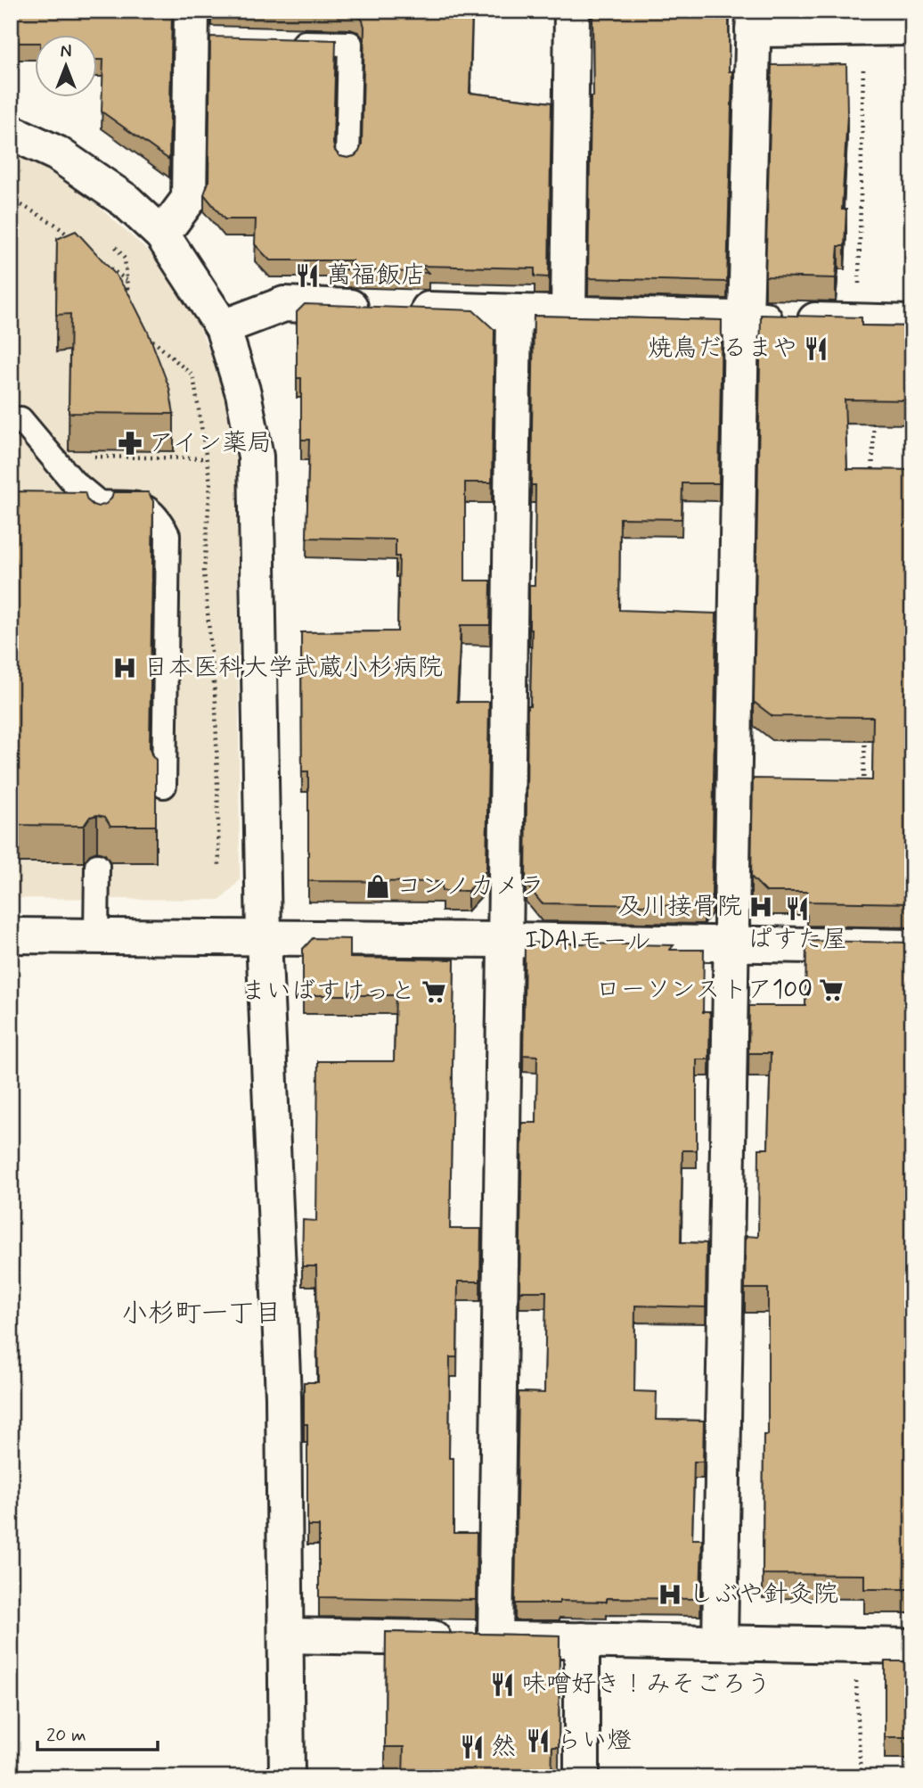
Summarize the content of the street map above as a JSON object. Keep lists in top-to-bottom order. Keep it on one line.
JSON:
{"streets":{"street":["IDAIモール"]},"districts":["小杉町一丁目"],"places":{"restaurant":["萬福飯店","焼鳥だるまや","ぱすた屋","味噌好き！みそごろう","らい燈","然"],"pharmacy":["アイン薬局"],"hospital":["日本医科大学武蔵小杉病院","及川接骨院","しぶや針灸院"],"shop":["コンノカメラ"],"supermarket":["ローソンストア100","まいばすけっと"]},"scale_bar":"20 m","north":"top"}
